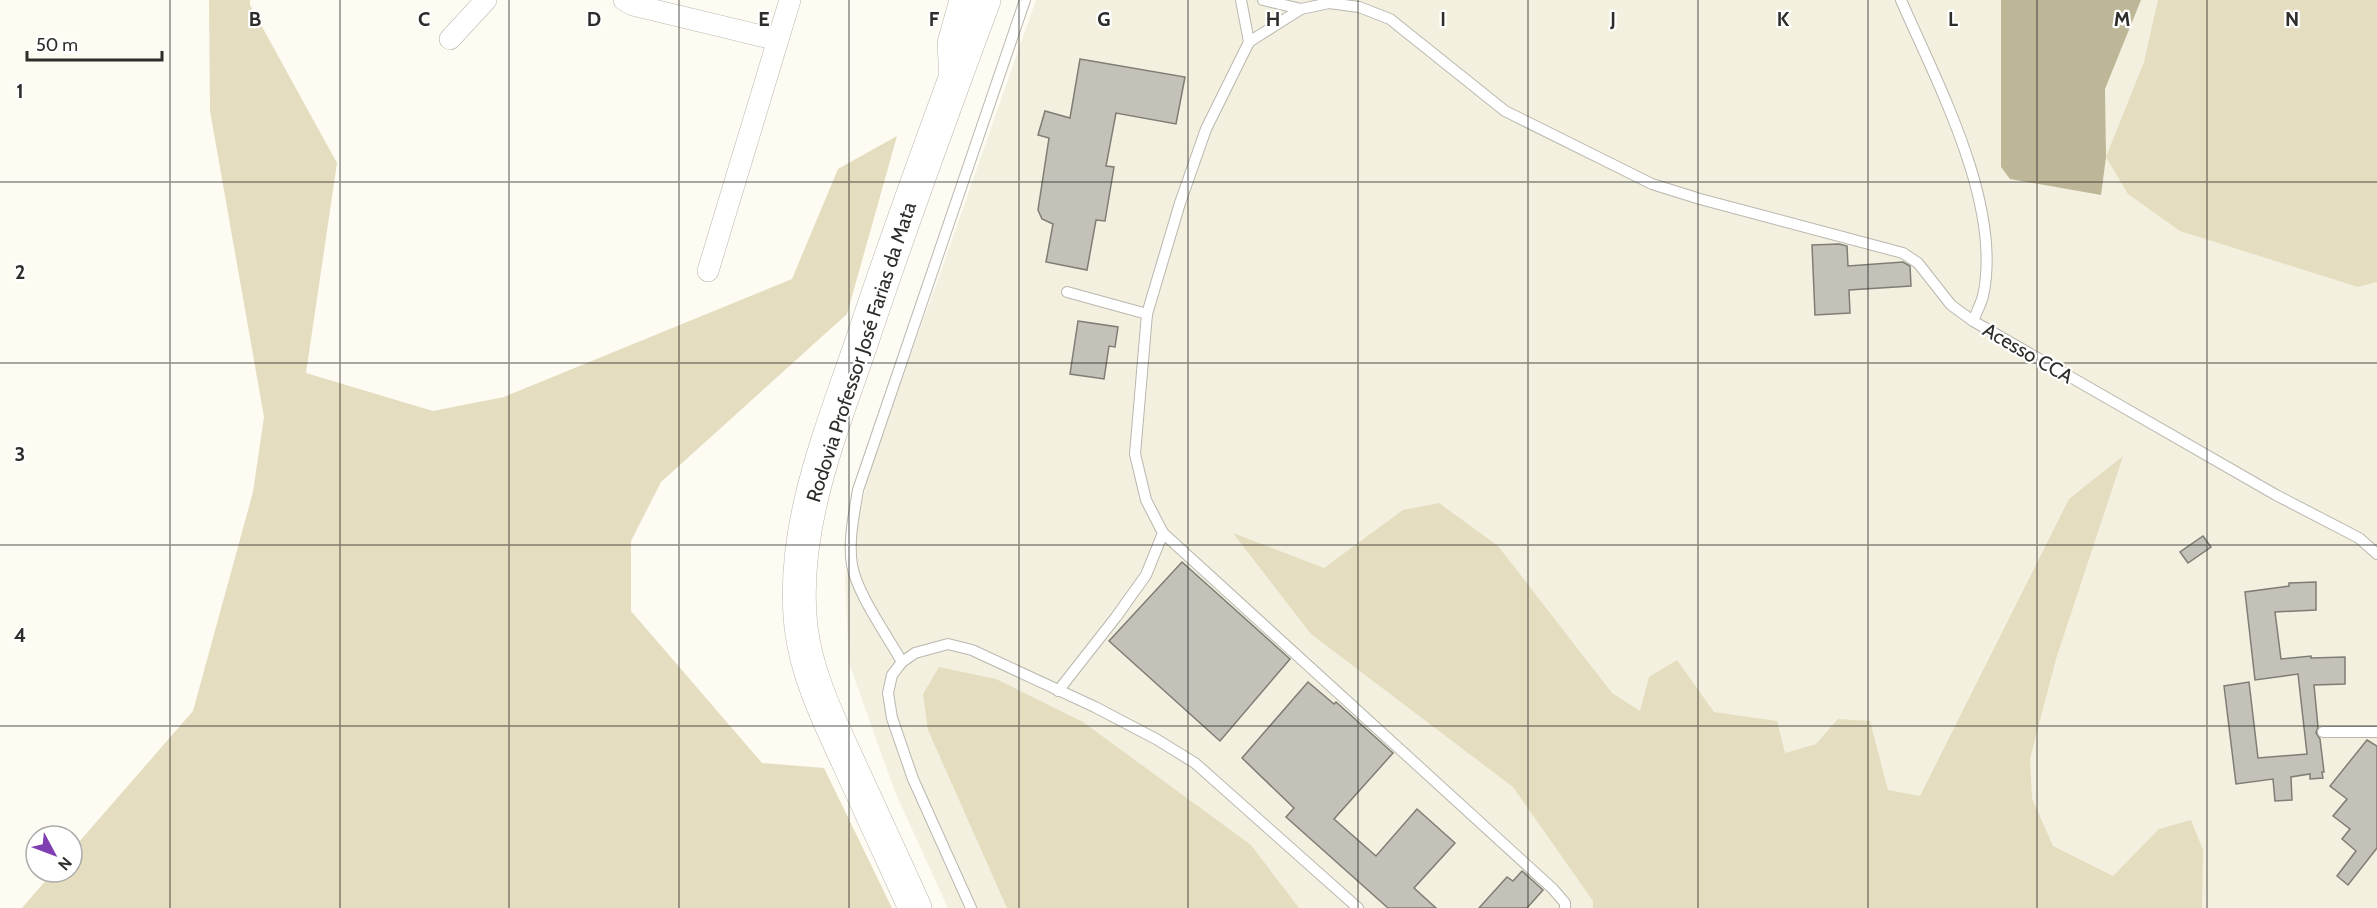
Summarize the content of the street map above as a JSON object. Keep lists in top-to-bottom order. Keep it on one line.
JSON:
{"streets":{"main road":["Rodovia Professor José Farias da Mata"],"lane":["Acesso CCA"]},"scale_bar":"50 m","north":"bottom right","grid":{"columns":["B","C","D","E","F","G","H","I","J","K","L","M","N"],"rows":["1","2","3","4"]}}
